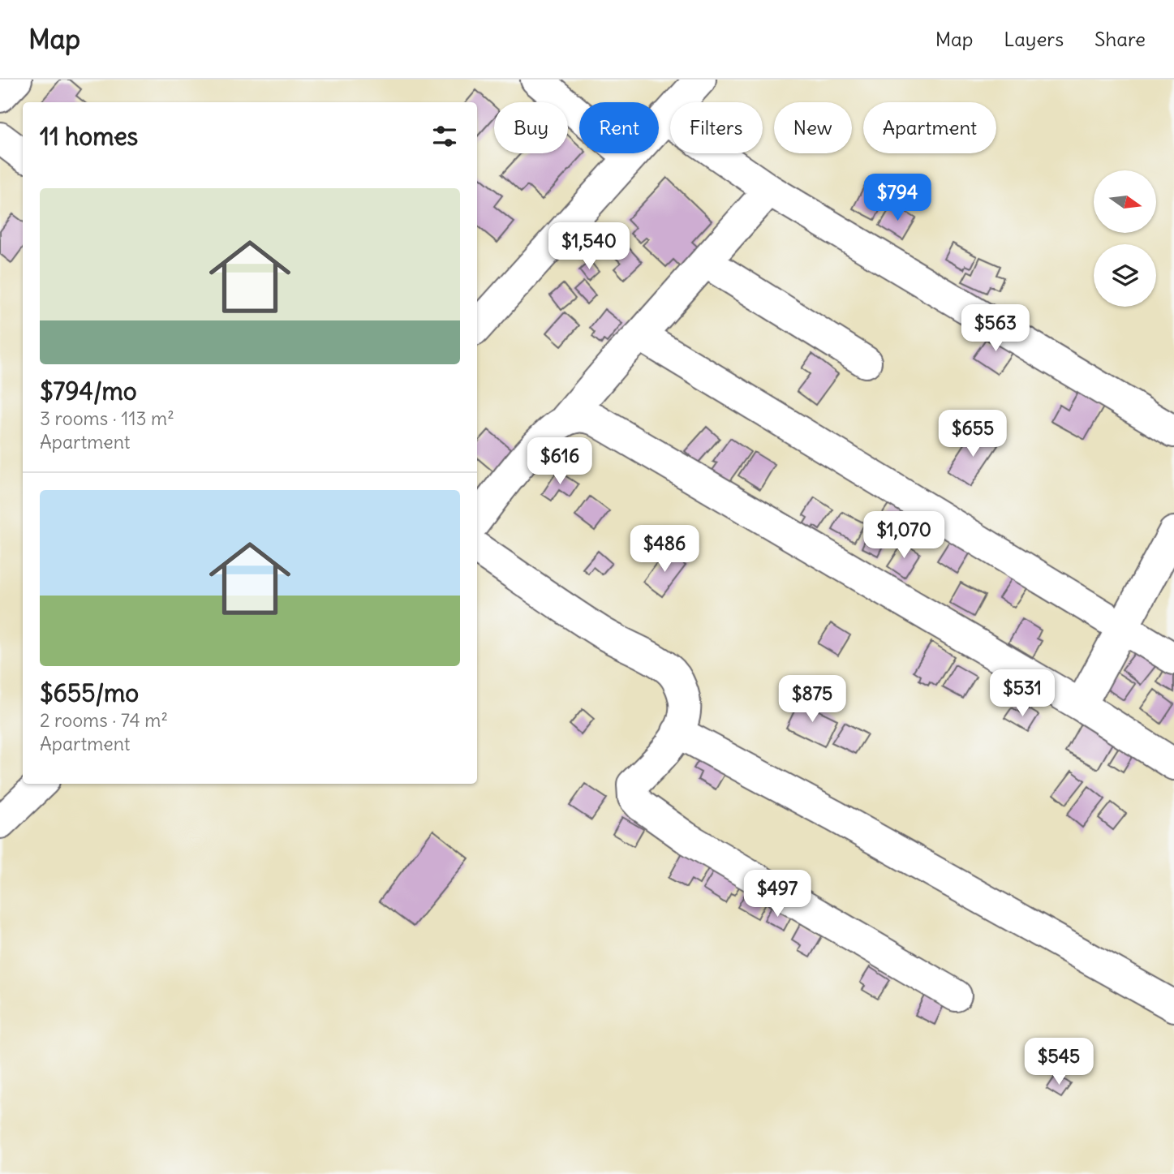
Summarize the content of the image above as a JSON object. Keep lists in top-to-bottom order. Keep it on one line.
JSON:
{"north":"right","page":{"header":"Map","nav":["Map","Layers","Share"],"chip":["Buy","Rent","Filters","New","Apartment"],"heading":"11 homes","list":[{"name":"$794/mo","note":"3 rooms · 113 m² · Apartment"},{"name":"$655/mo","note":"2 rooms · 74 m² · Apartment"}],"price":["$794","$1,540","$563","$655","$616","$1,070","$486","$531","$875","$497","$545"]}}
